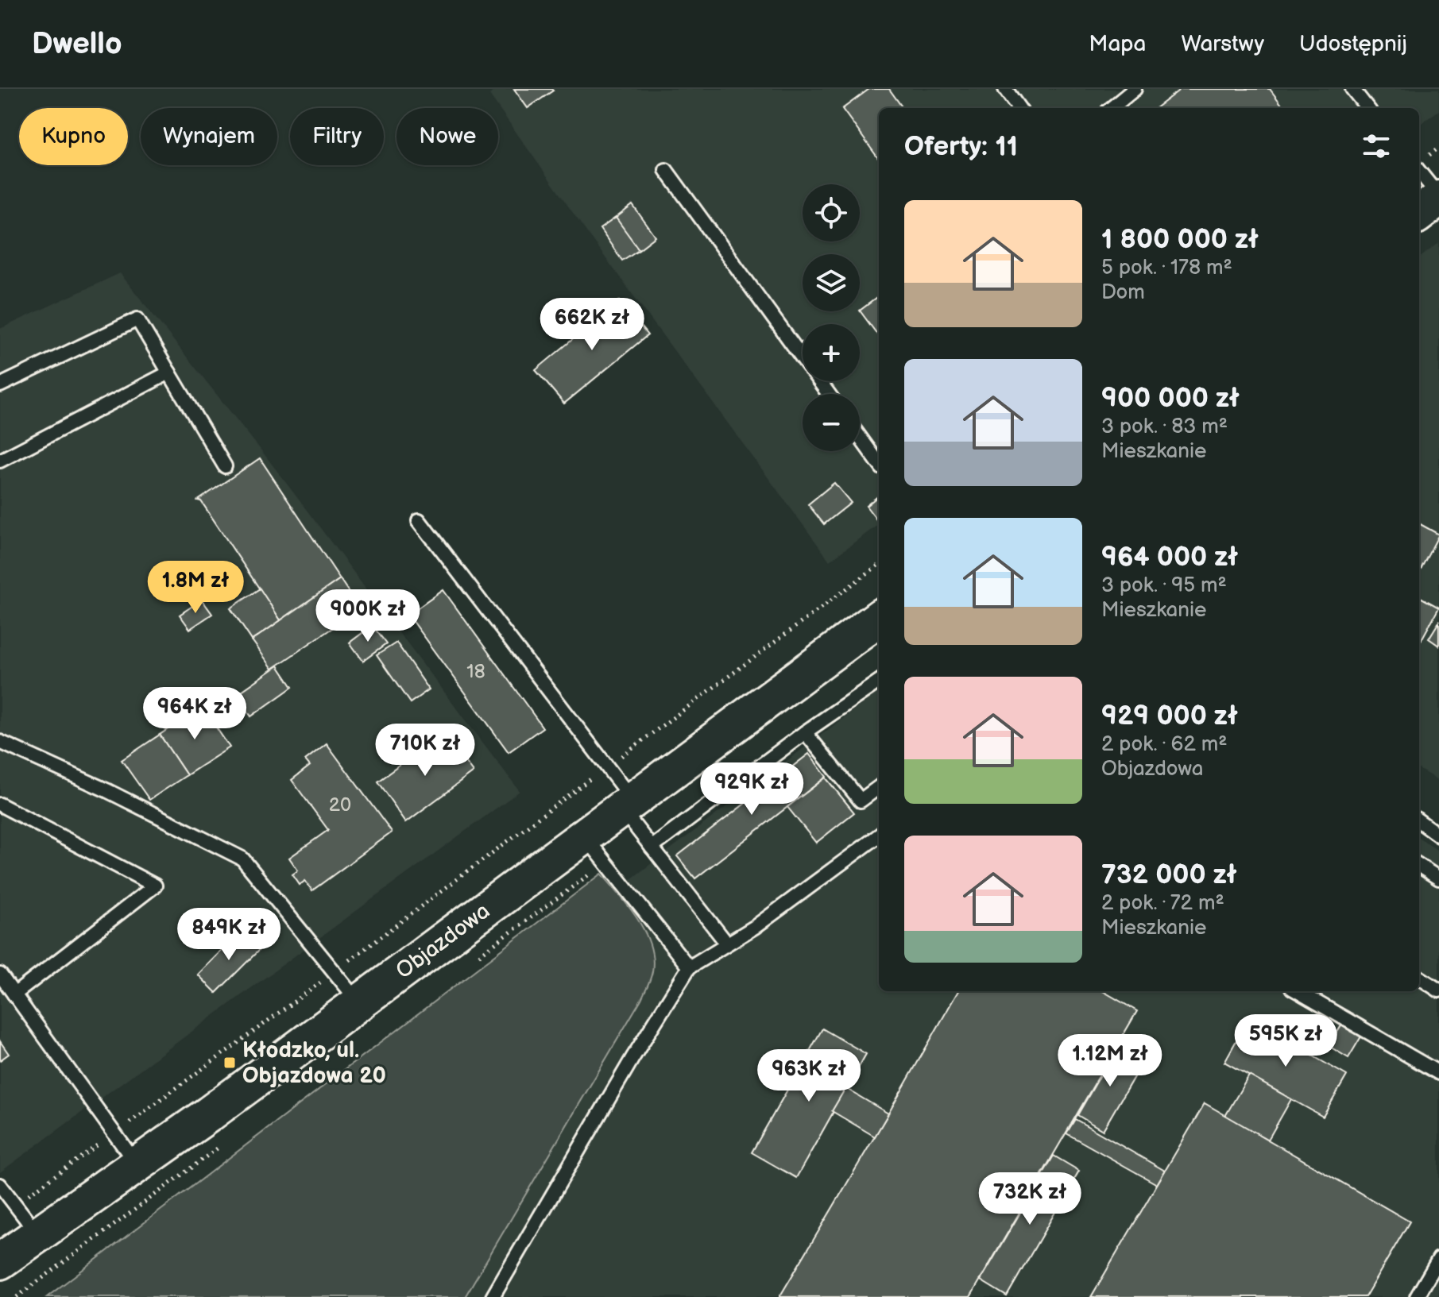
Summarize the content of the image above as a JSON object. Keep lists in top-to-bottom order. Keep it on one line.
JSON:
{"streets":{"street":["Objazdowa"]},"places":{"transit":["Kłodzko, ul. Objazdowa 20"]},"house_numbers":["18","20"],"page":{"header":"Dwello","nav":["Mapa","Warstwy","Udostępnij"],"chip":["Kupno","Wynajem","Filtry","Nowe"],"heading":"Oferty: 11","map_buttons":["+","−"],"list":[{"name":"1 800 000 zł","note":"5 pok. · 178 m² · Dom"},{"name":"900 000 zł","note":"3 pok. · 83 m² · Mieszkanie"},{"name":"964 000 zł","note":"3 pok. · 95 m² · Mieszkanie"},{"name":"929 000 zł","note":"2 pok. · 62 m² · Objazdowa"},{"name":"732 000 zł","note":"2 pok. · 72 m² · Mieszkanie"}],"price":["662K zł","1.8M zł","900K zł","964K zł","710K zł","929K zł","849K zł","595K zł","1.12M zł","963K zł","732K zł"]}}
